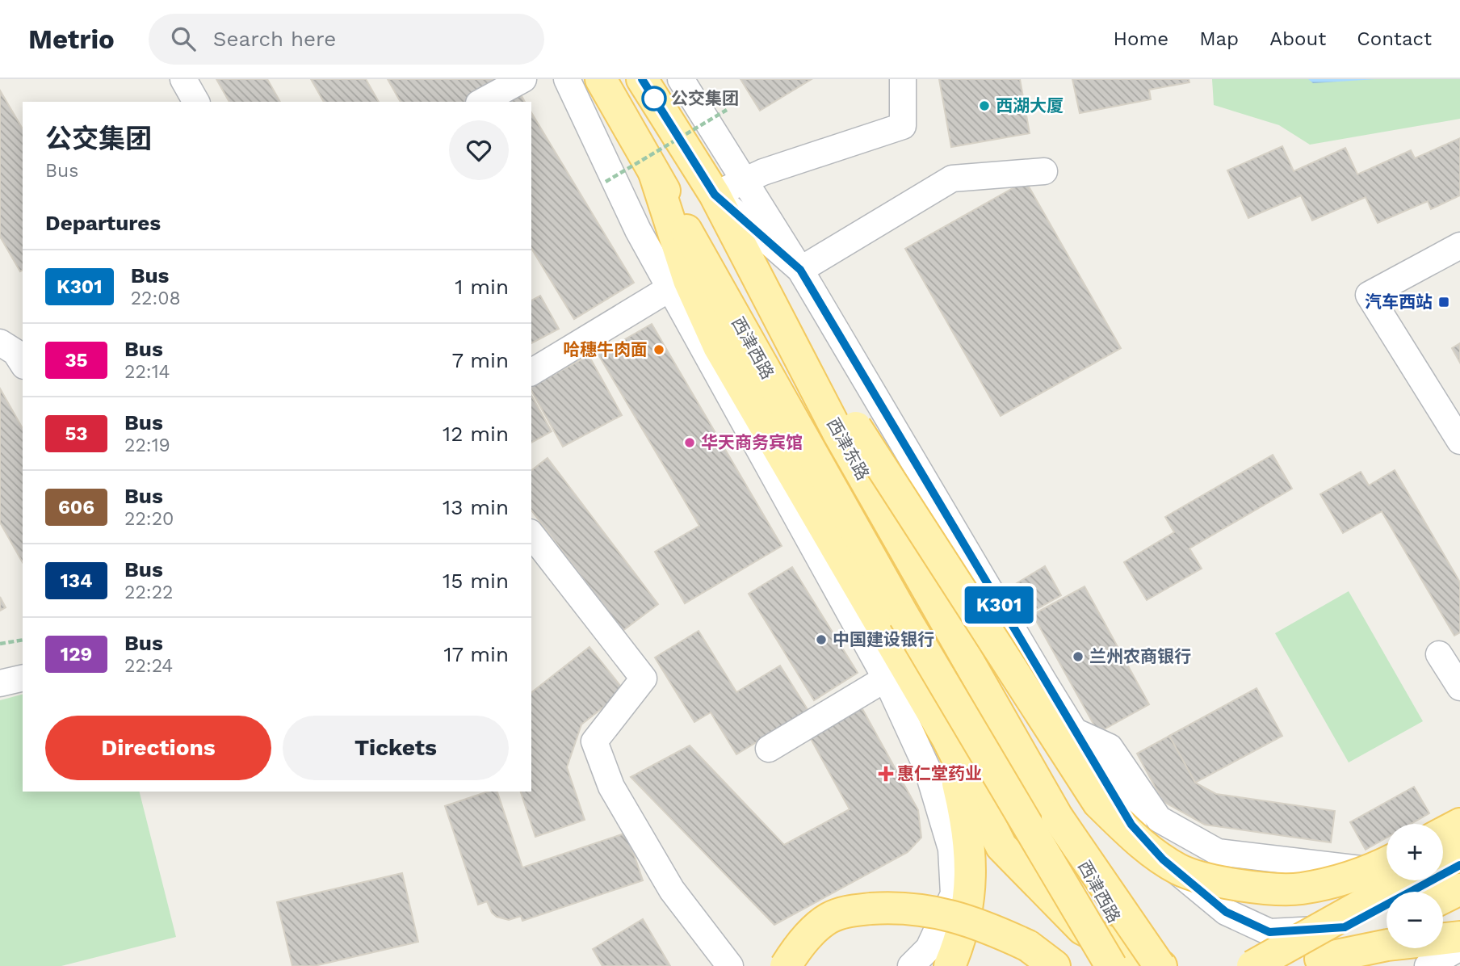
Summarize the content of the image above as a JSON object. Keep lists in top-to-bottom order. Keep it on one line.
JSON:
{"streets":{"main road":["西津西路","西津东路"]},"crossings":[["西津西路","西津东路"]],"places":{"other":["公交集团","西湖大厦","哈穗牛肉面","华天商务宾馆","中国建设银行","兰州农商银行"],"transit":["汽车西站"],"health":["惠仁堂药业"]},"lines":["bus line K301"],"page":{"header":"Metrio","search":"Search here","nav":["Home","Map","About","Contact"],"on_map":"K301","heading":[["公交集团","Bus"],"Departures"],"list":[{"mark":"K301","name":"Bus","note":"22:08","value":"1 min"},{"mark":"35","name":"Bus","note":"22:14","value":"7 min"},{"mark":"53","name":"Bus","note":"22:19","value":"12 min"},{"mark":"606","name":"Bus","note":"22:20","value":"13 min"},{"mark":"134","name":"Bus","note":"22:22","value":"15 min"},{"mark":"129","name":"Bus","note":"22:24","value":"17 min"}],"buttons":["Directions","Tickets"],"map_buttons":["+","−"]}}
